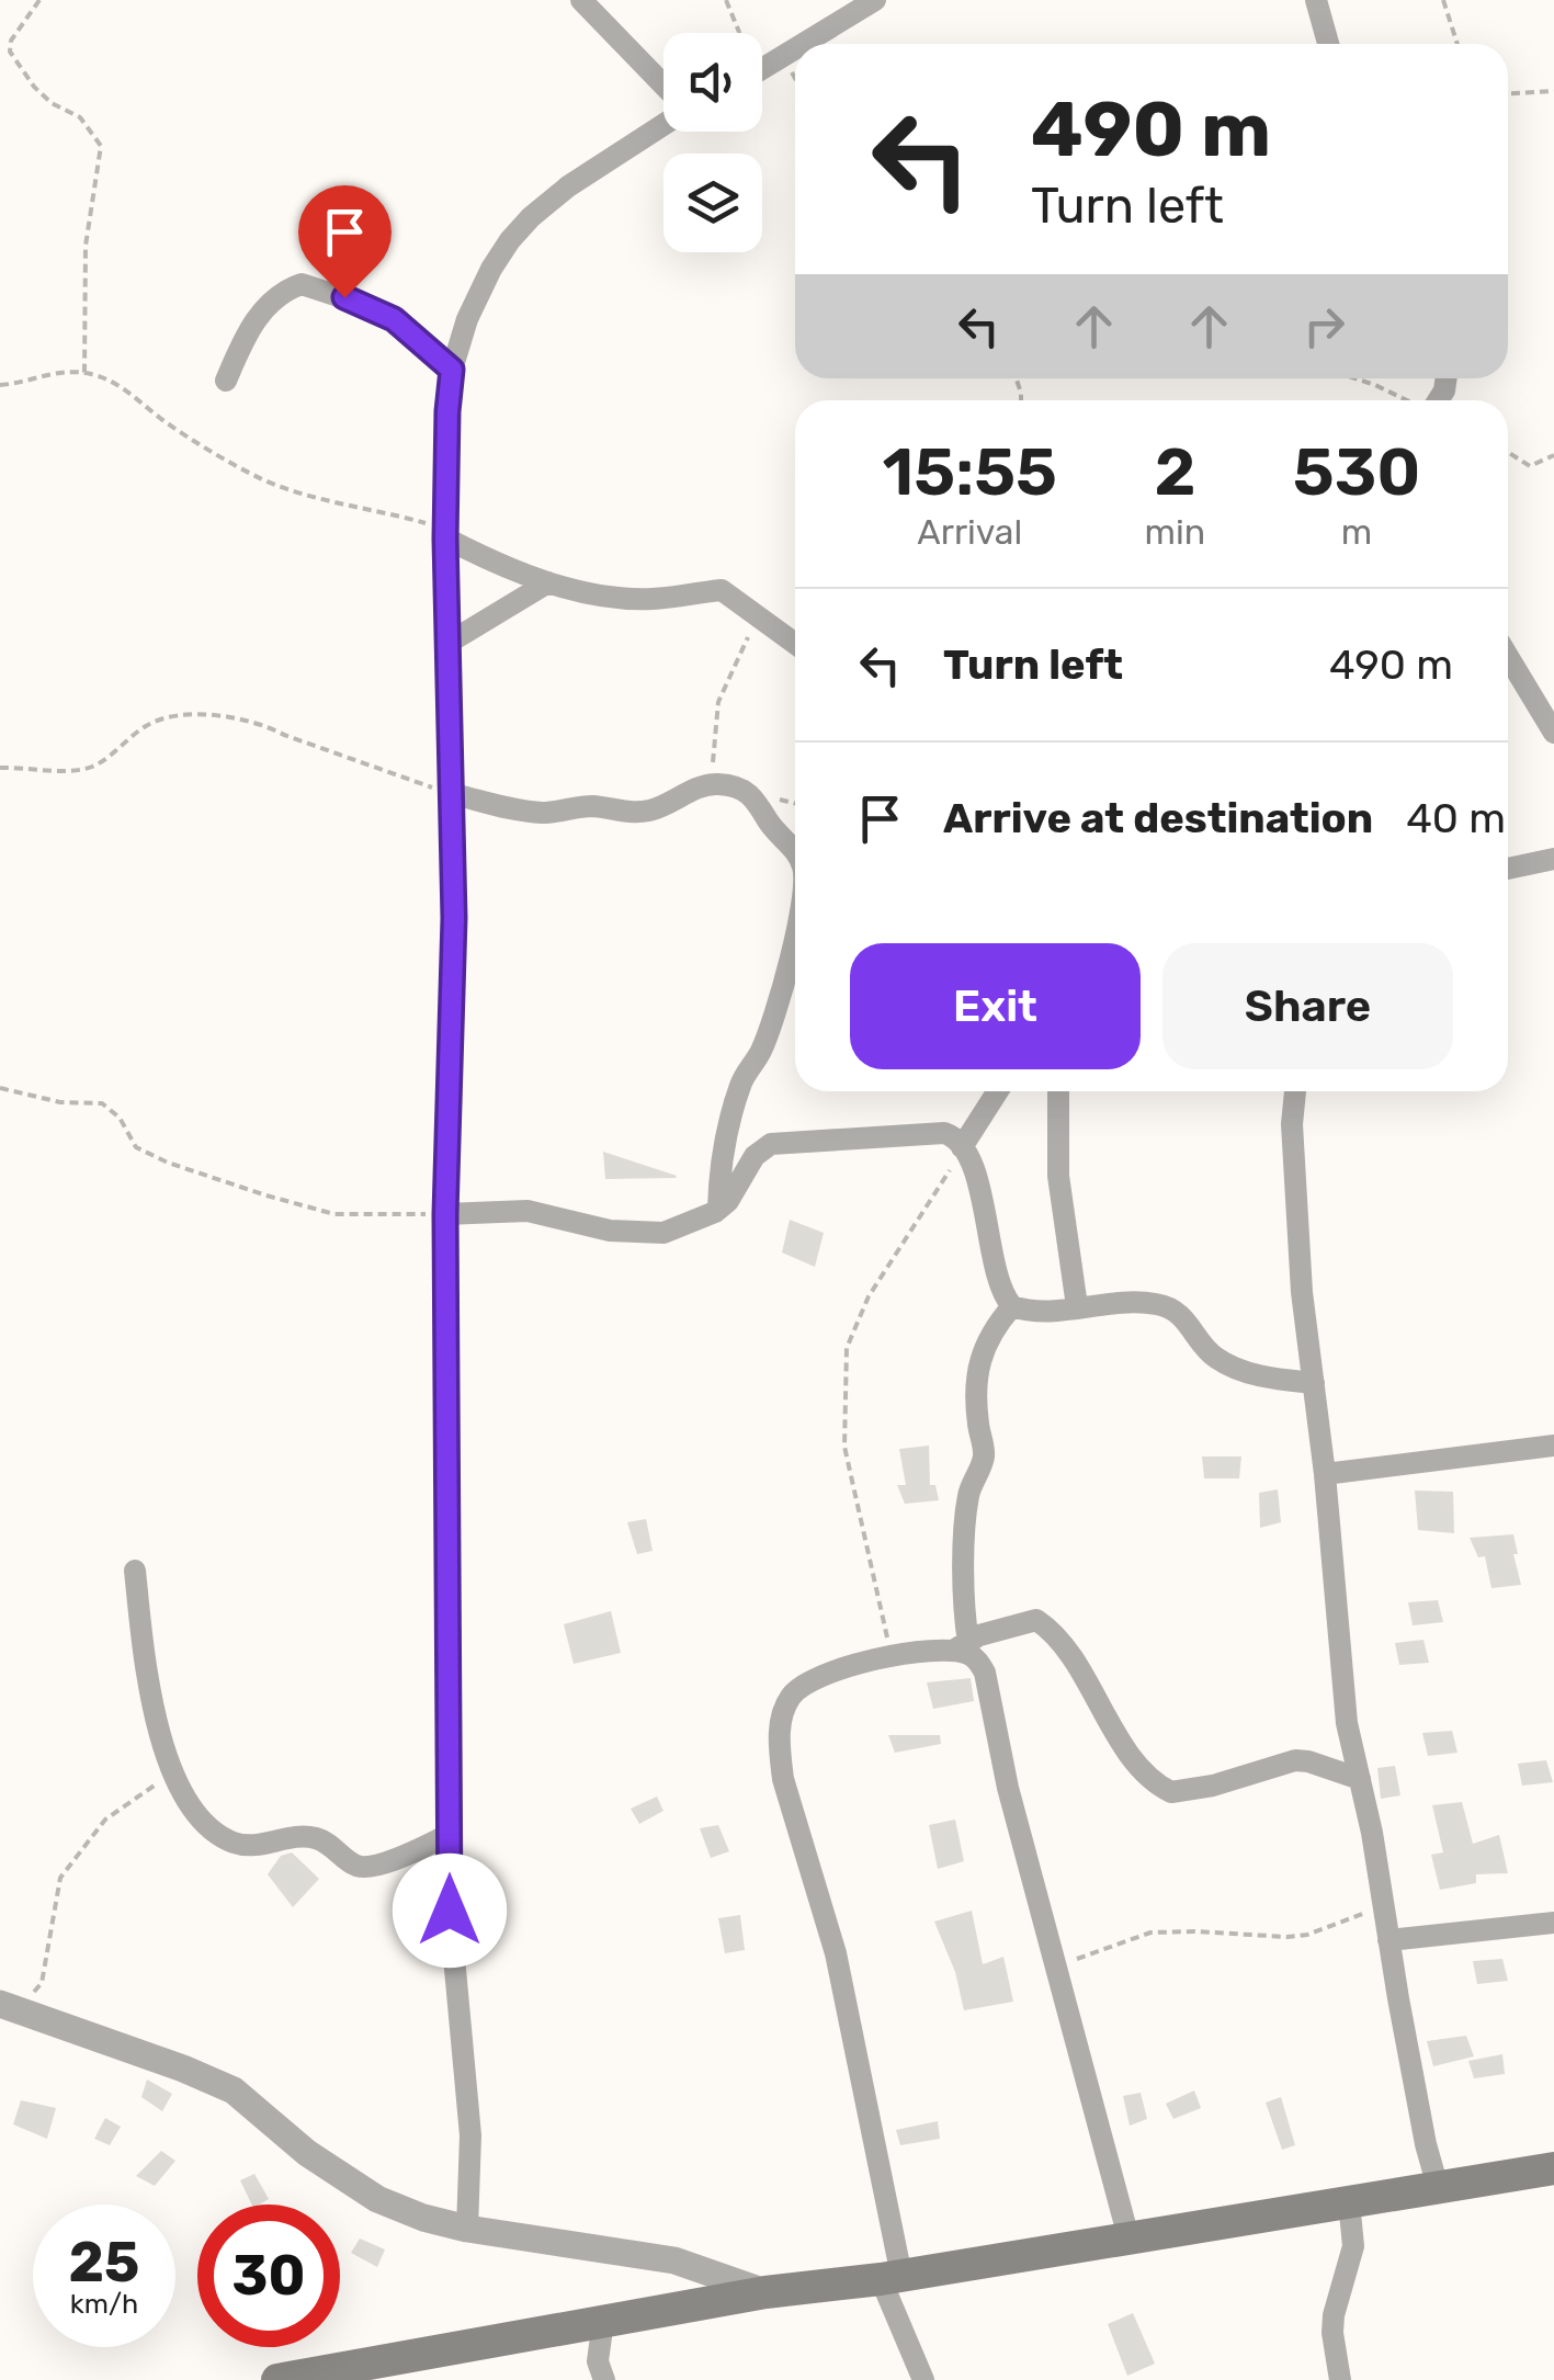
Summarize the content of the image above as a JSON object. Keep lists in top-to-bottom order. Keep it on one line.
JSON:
{"page":{"turn":["490 m","Turn left"],"eta":["15:55","Arrival","2","min","530","m"],"list":[{"name":"Turn left","value":"490 m"},{"name":"Arrive at destination","value":"40 m"}],"buttons":["Exit","Share"],"speed":"25 km/h","limit":"30"}}
